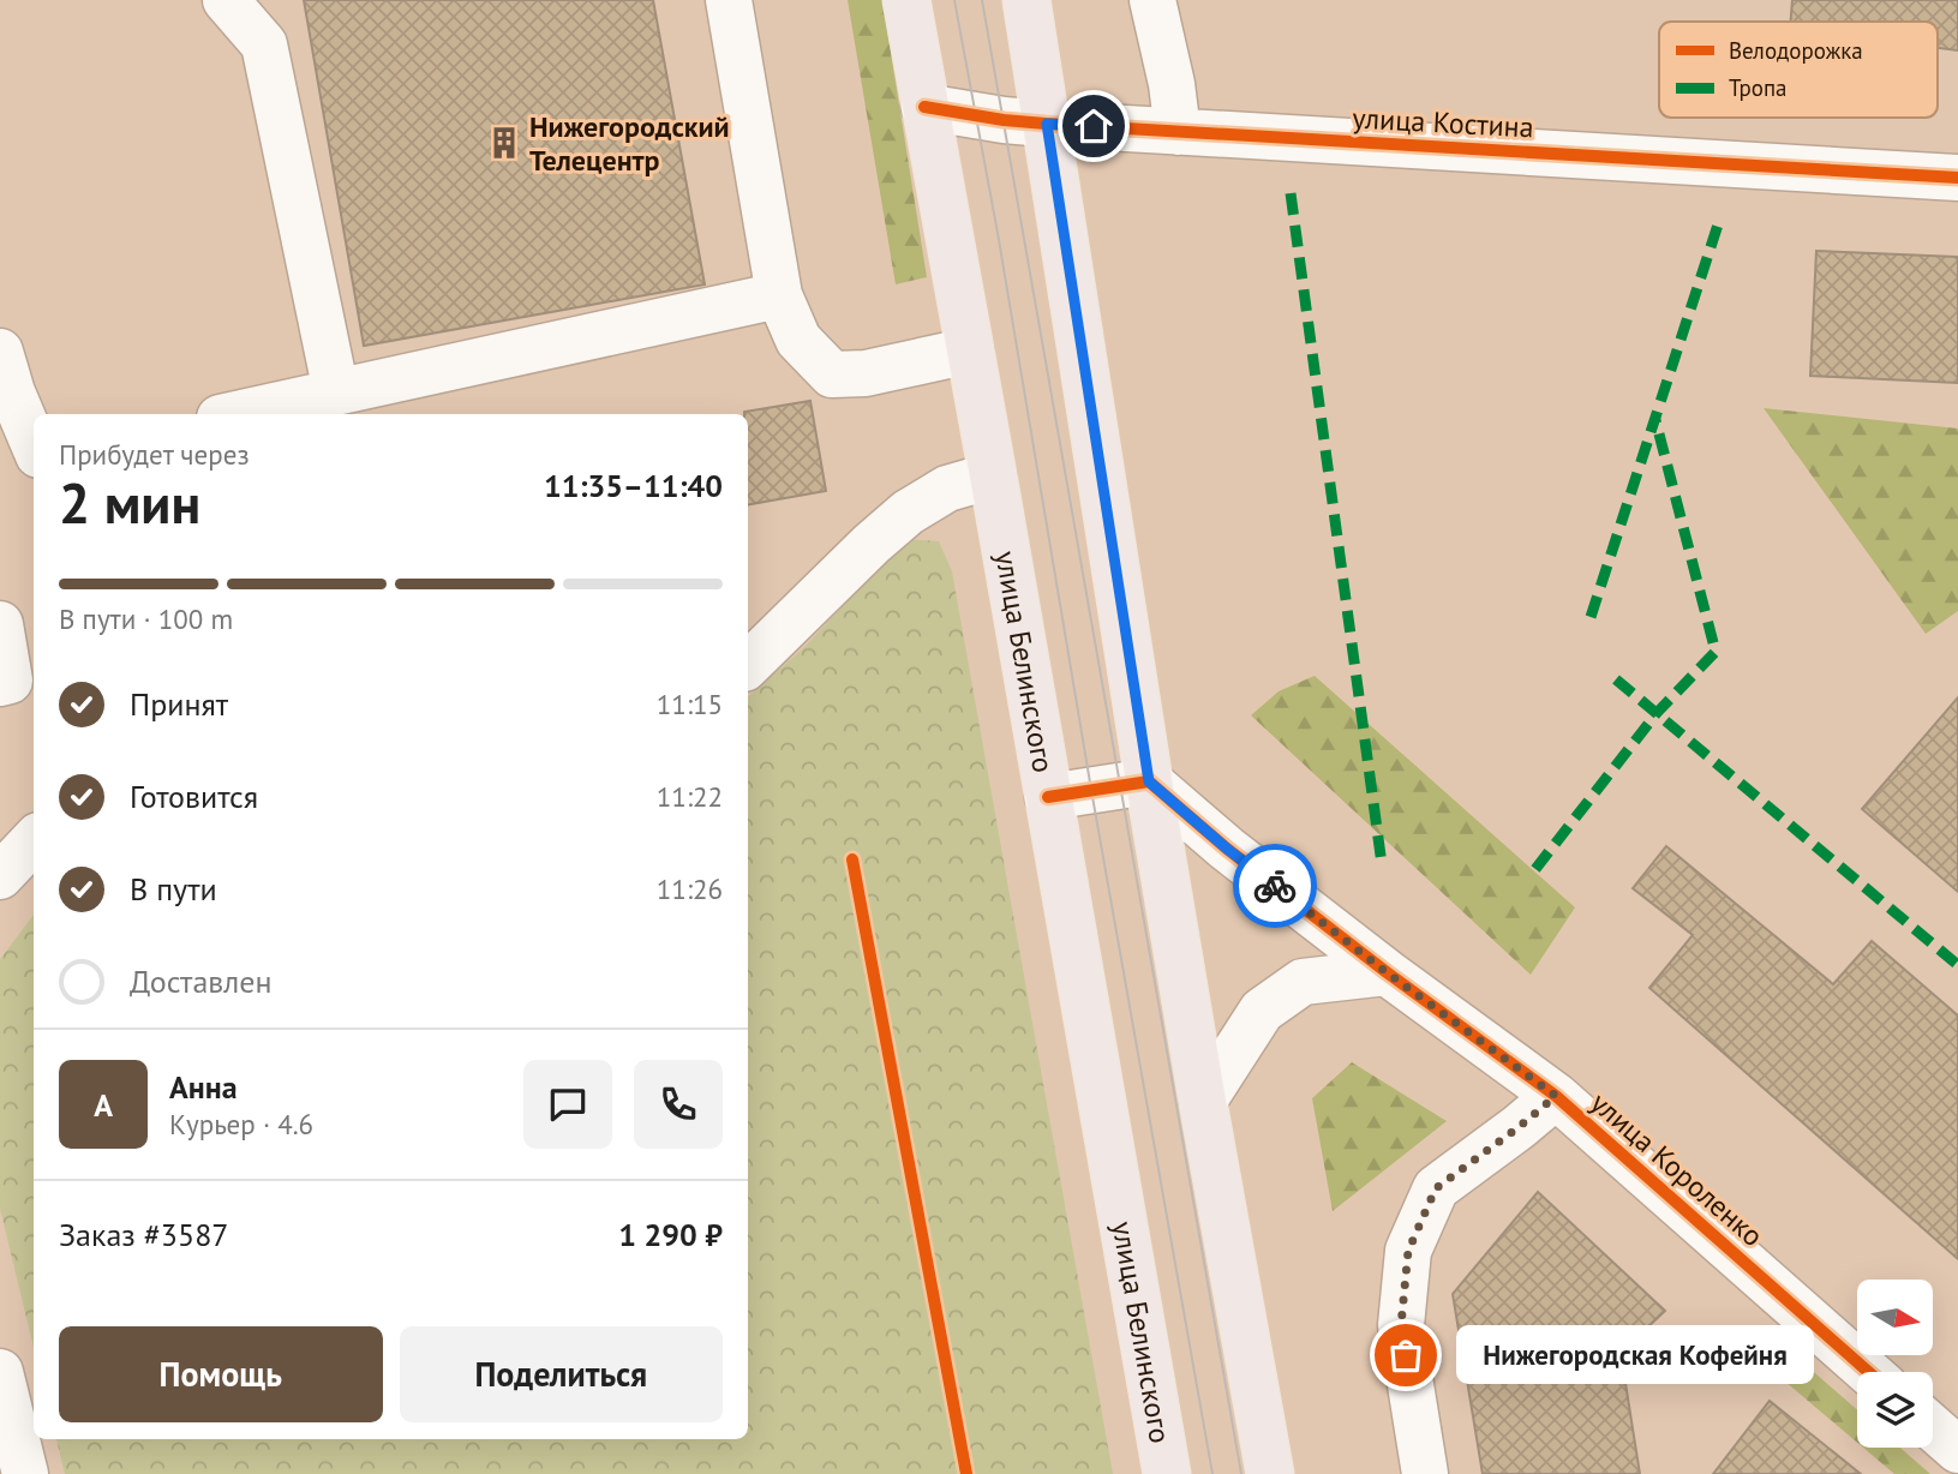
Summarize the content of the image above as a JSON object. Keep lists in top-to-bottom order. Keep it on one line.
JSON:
{"streets":{"main road":["улица Белинского"],"street":["улица Костина","улица Короленко"]},"crossings":[["улица Костина","улица Белинского"]],"places":{"building":["Нижегородский Телецентр"],"other":["Нижегородская Кофейня"]},"legend":["Велодорожка","Тропа"],"north":"right","page":{"heading":["2 мин","Прибудет через","11:35–11:40"],"panel":["Анна","Курьер · 4.6","Заказ #3587","1 290 ₽"],"bar":"В пути · 100 m","list":[["Принят","11:15"],["Готовится","11:22"],["В пути","11:26"],"Доставлен"],"round":"А","buttons":["Помощь","Поделиться"],"bubble":"Нижегородская Кофейня"}}
